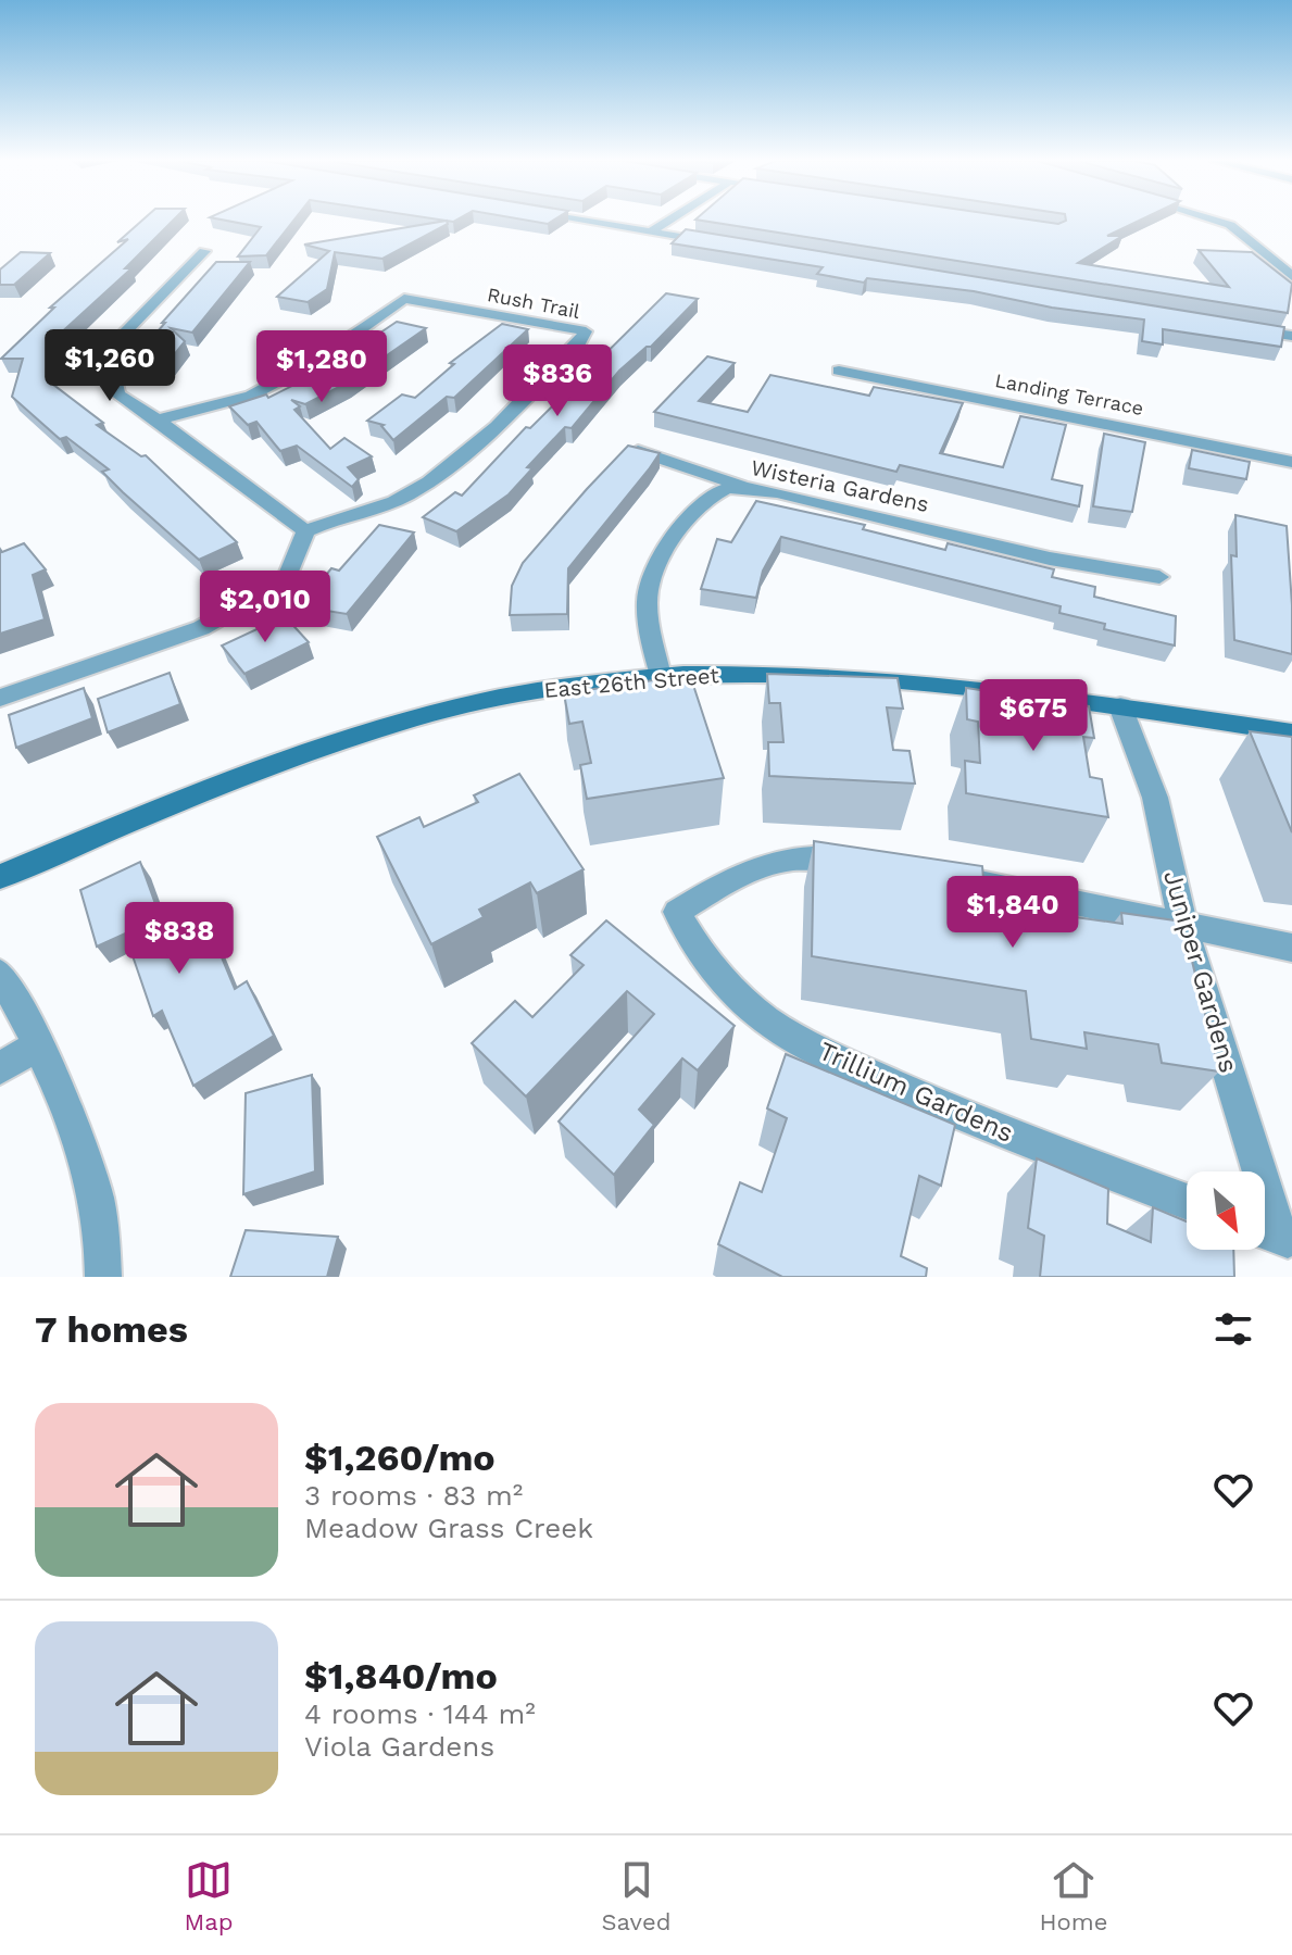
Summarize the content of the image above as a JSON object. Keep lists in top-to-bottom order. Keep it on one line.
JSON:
{"streets":{"street":["Rush Trail","Landing Terrace","Wisteria Gardens","East 26th Street","Juniper Gardens","Trillium Gardens"]},"crossings":[["Wisteria Gardens","East 26th Street"],["East 26th Street","Juniper Gardens"]],"north":"bottom right","page":{"price":["$1,260","$1,280","$836","$2,010","$675","$1,840","$838"],"heading":"7 homes","list":[{"name":"$1,260/mo","note":"3 rooms · 83 m² · Meadow Grass Creek"},{"name":"$1,840/mo","note":"4 rooms · 144 m² · Viola Gardens"}],"tabs":["Map","Saved","Home"]}}
